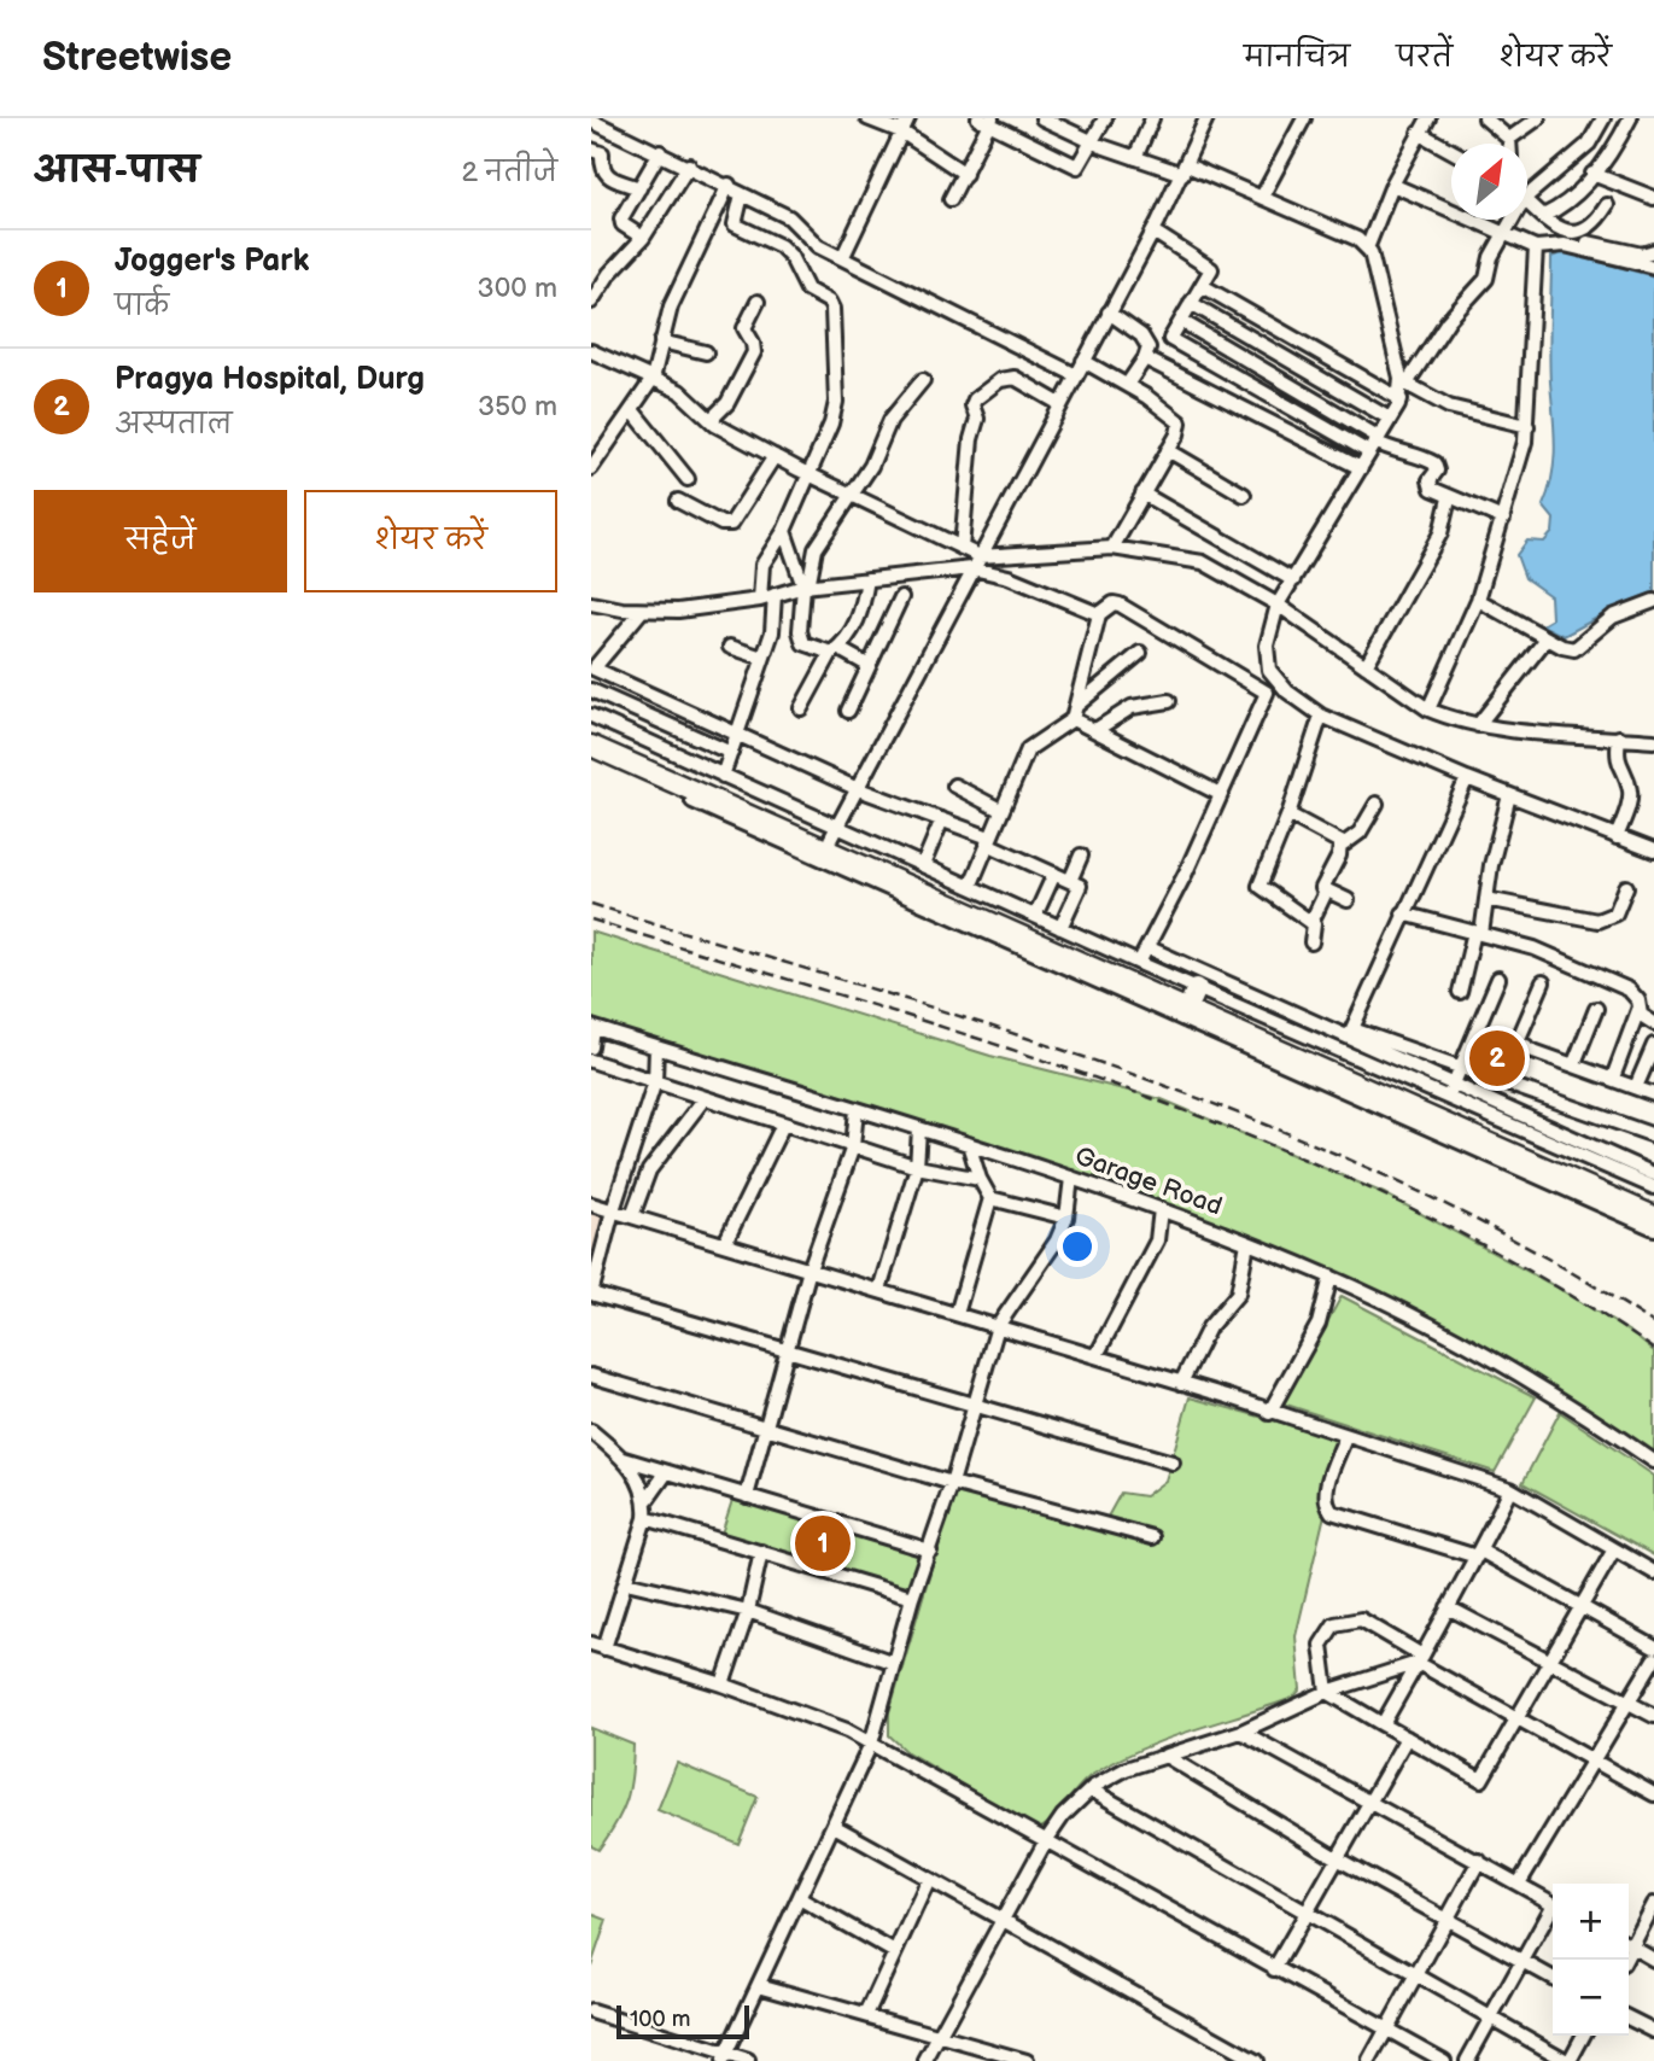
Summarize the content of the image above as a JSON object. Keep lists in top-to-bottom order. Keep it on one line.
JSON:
{"streets":{"street":["Garage Road"]},"scale_bar":"100 m","north":"top right","page":{"header":"Streetwise","nav":["मानचित्र","परतें","शेयर करें"],"heading":["आस-पास","2 नतीजे"],"list":[{"mark":"1","name":"Jogger's Park","note":"पार्क","value":"300 m"},{"mark":"2","name":"Pragya Hospital, Durg","note":"अस्पताल","value":"350 m"}],"buttons":["सहेजें","शेयर करें"],"pins":["2","1"],"map_buttons":["+","−"],"scale":"100 m"}}
